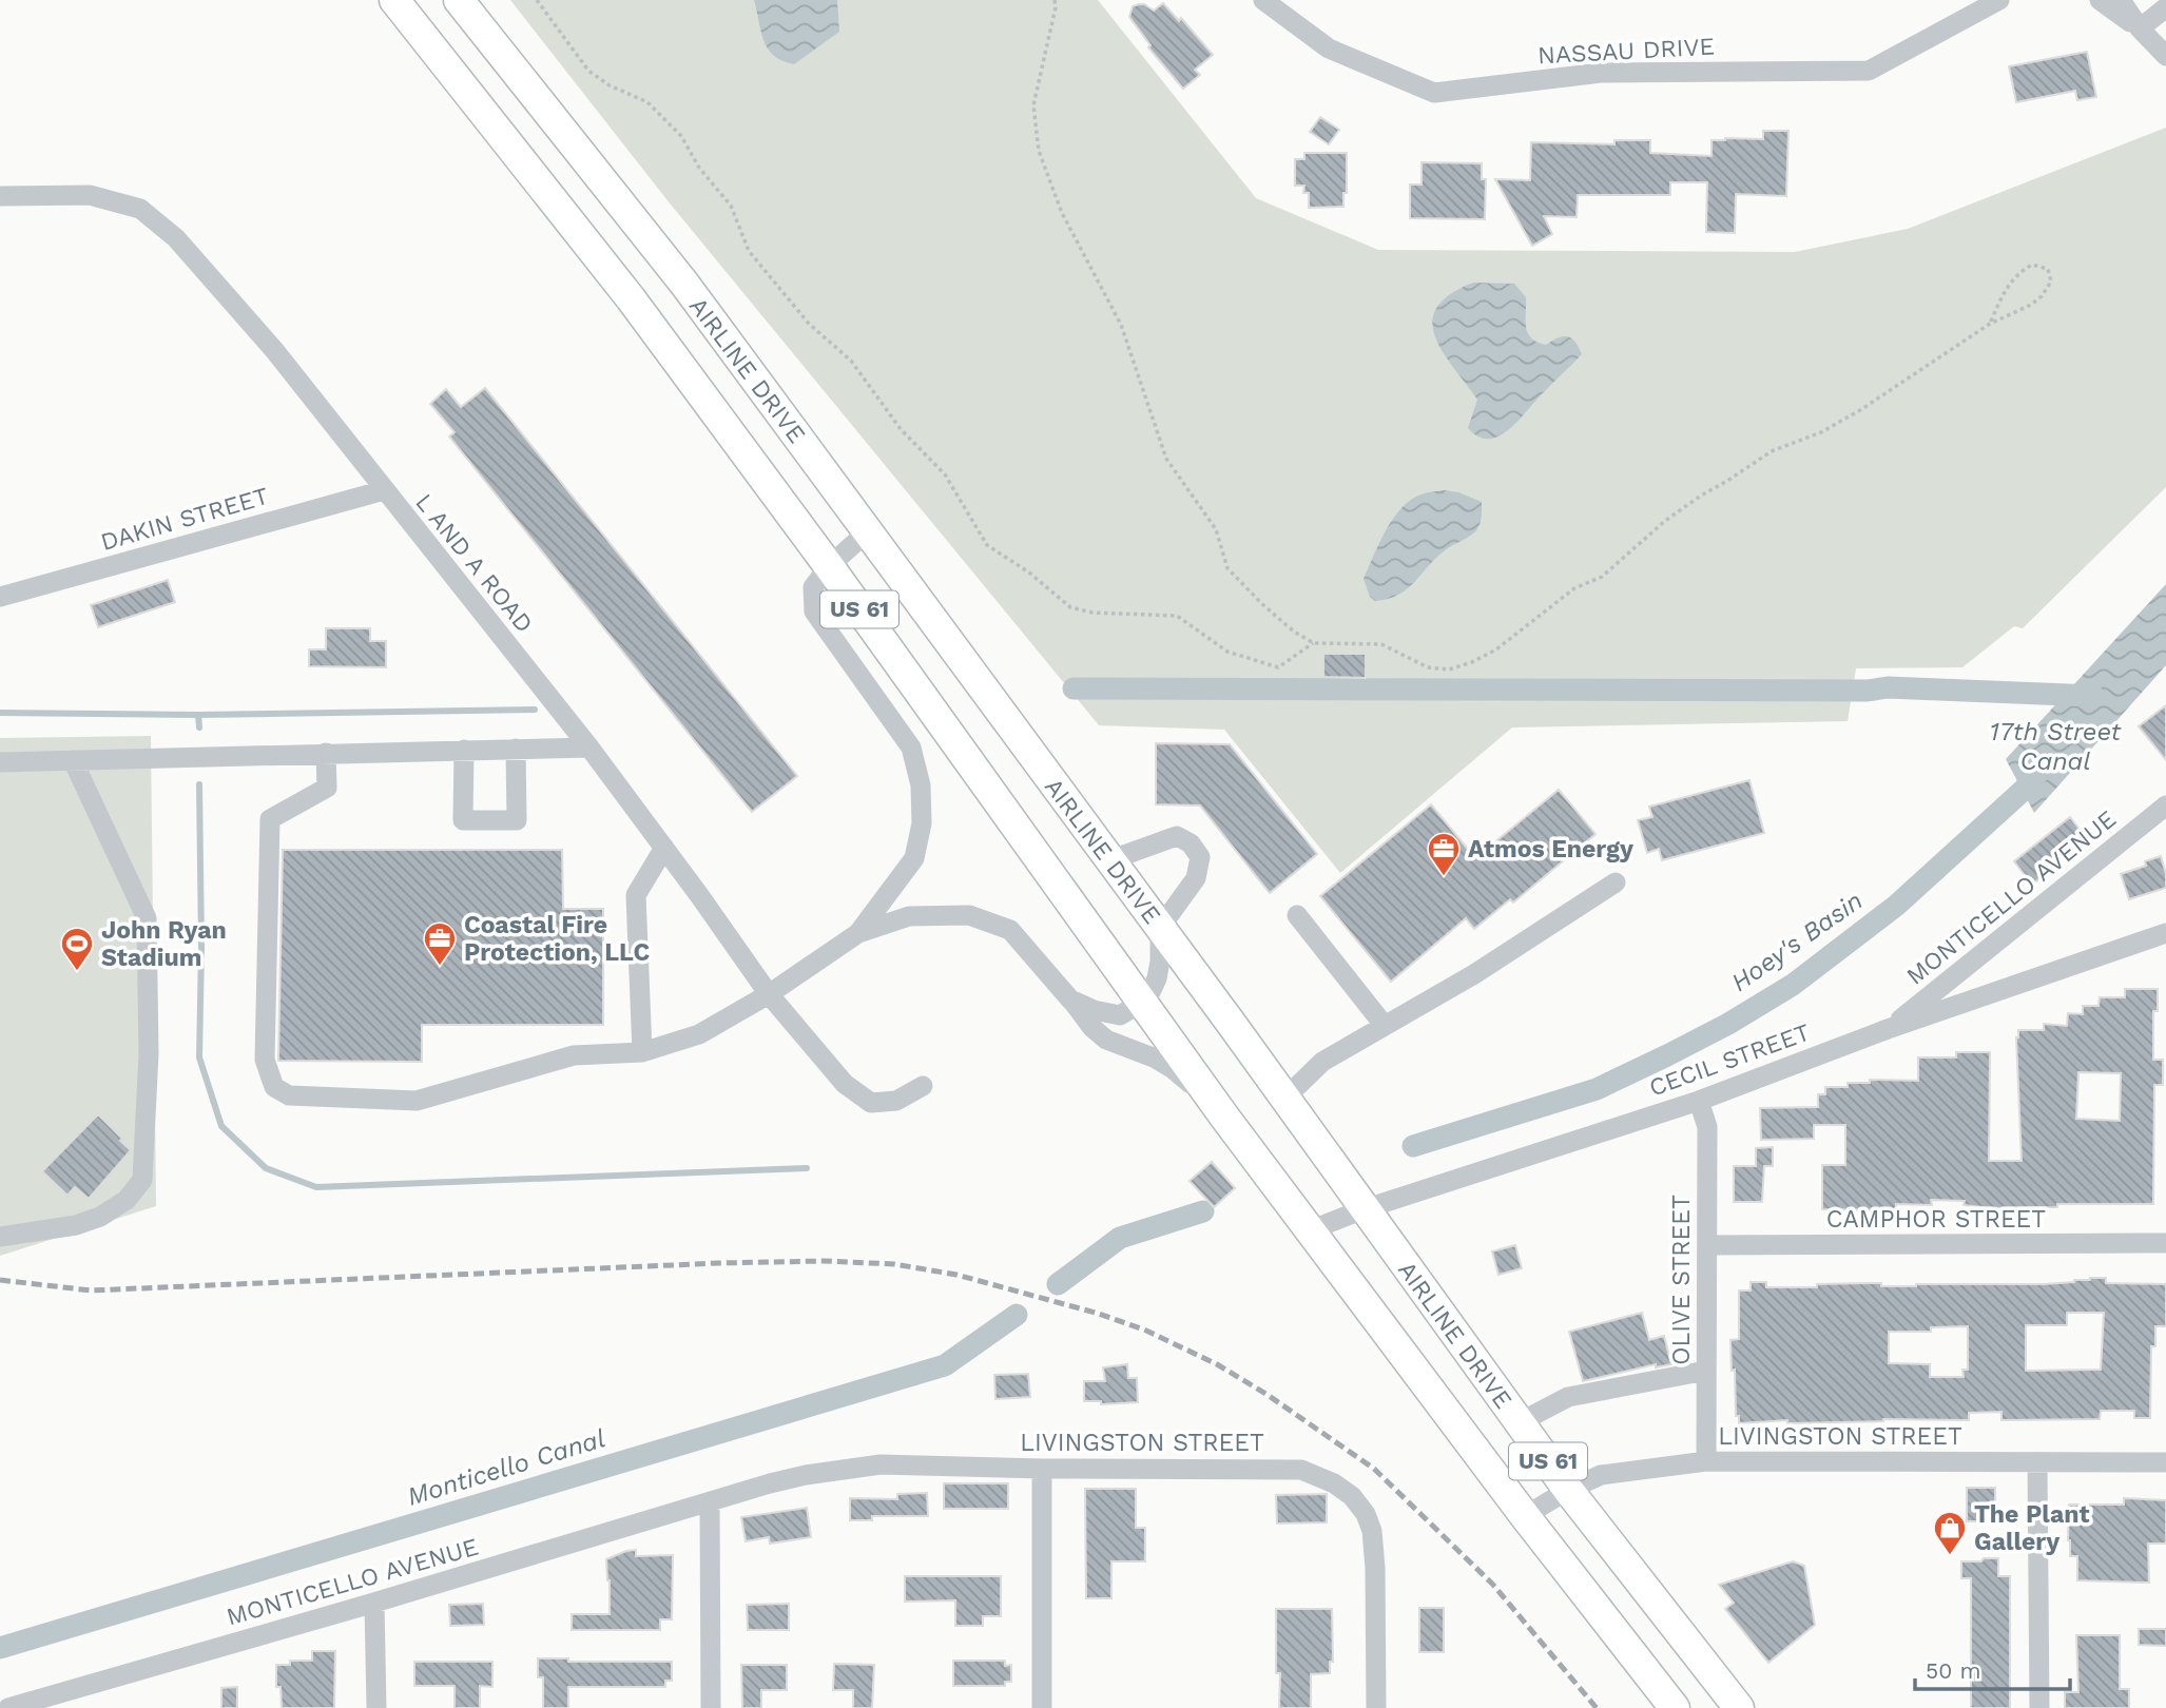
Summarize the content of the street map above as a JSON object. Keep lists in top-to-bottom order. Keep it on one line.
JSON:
{"streets":{"highway":["AIRLINE DRIVE","US 61"],"street":["NASSAU DRIVE","DAKIN STREET","L AND A ROAD","MONTICELLO AVENUE","CECIL STREET","CAMPHOR STREET","OLIVE STREET","LIVINGSTON STREET"]},"crossings":[["AIRLINE DRIVE","CECIL STREET"],["AIRLINE DRIVE","LIVINGSTON STREET"],["DAKIN STREET","L AND A ROAD"],["MONTICELLO AVENUE","CECIL STREET"],["MONTICELLO AVENUE","LIVINGSTON STREET"],["CECIL STREET","OLIVE STREET"],["CAMPHOR STREET","OLIVE STREET"],["OLIVE STREET","LIVINGSTON STREET"]],"water":["17th Street Canal","Hoey's Basin","Monticello Canal"],"places":{"office":["Atmos Energy","Coastal Fire Protection, LLC"],"sports":["John Ryan Stadium"],"shop":["The Plant Gallery"]},"scale_bar":"50 m"}
